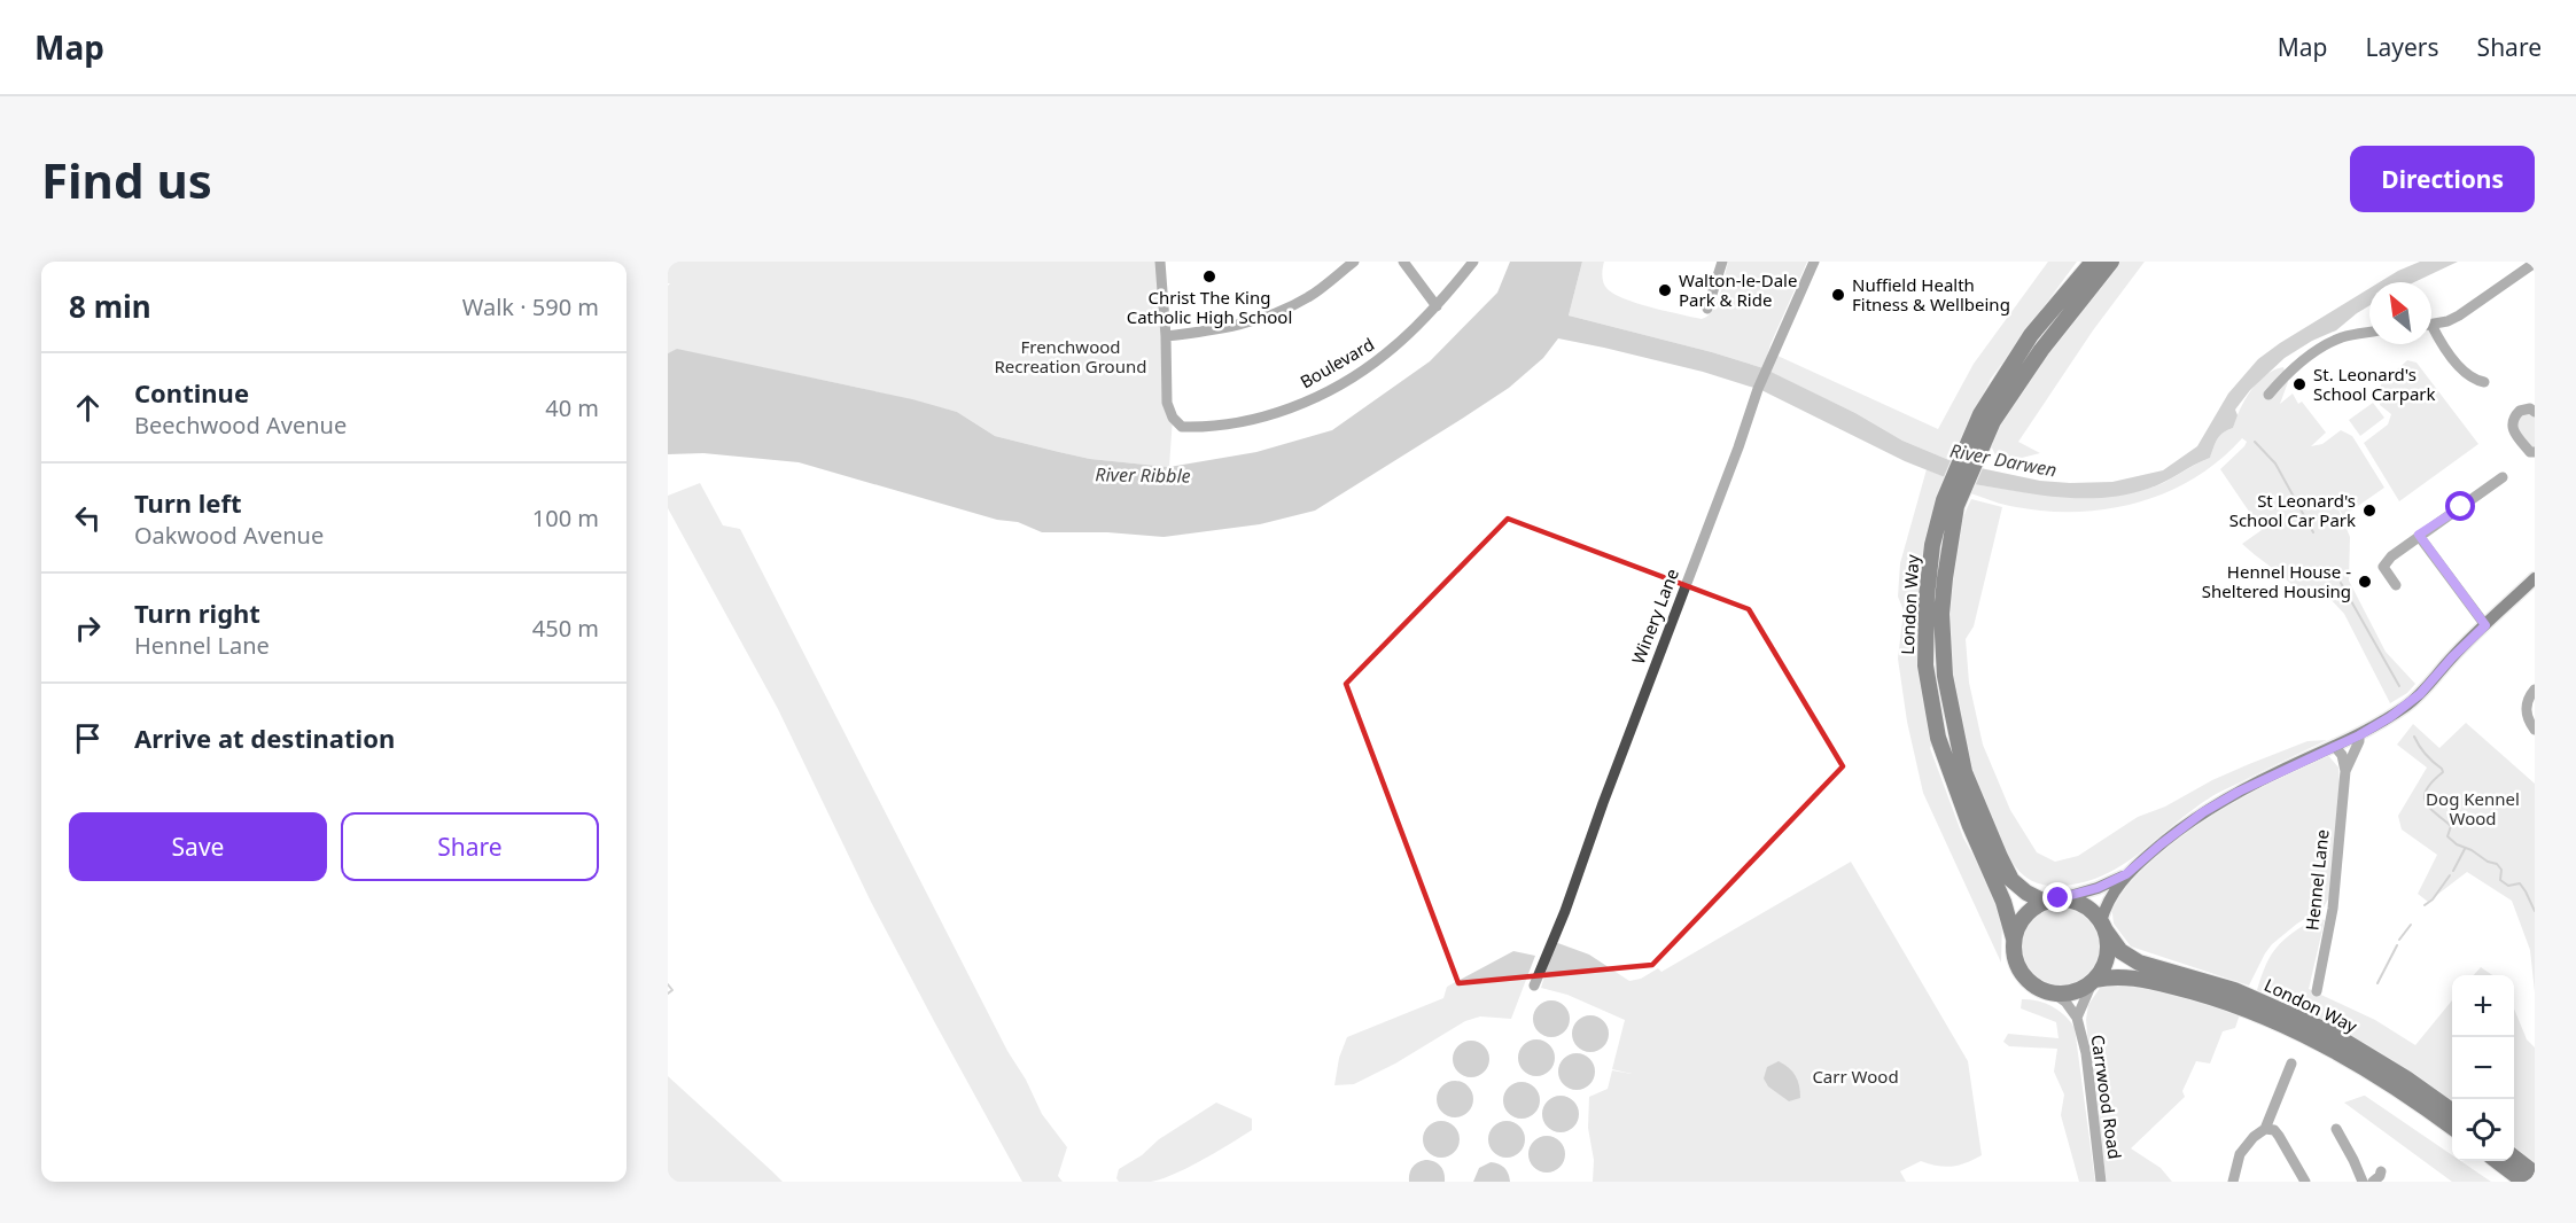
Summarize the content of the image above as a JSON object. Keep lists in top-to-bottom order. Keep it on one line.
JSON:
{"streets":{"highway":["London Way"],"street":["Boulevard","Winery Lane","Hennel Lane","Carrwood Road"]},"crossings":[["London Way","Carrwood Road"]],"water":["River Darwen","River Ribble"],"parks":["Frenchwood Recreation Ground","Dog Kennel Wood","Carr Wood"],"places":["Christ The King Catholic High School","Walton-le-Dale Park & Ride","Nuffield Health Fitness & Wellbeing","St. Leonard's School Carpark","St Leonard's School Car Park","Hennel House - Sheltered Housing"],"north":"top left","page":{"header":"Map","nav":["Map","Layers","Share"],"buttons":["Directions",["Save","Share"]],"title":"Find us","heading":["8 min","Walk · 590 m"],"list":[["Continue","Beechwood Avenue","40 m"],["Turn left","Oakwood Avenue","100 m"],["Turn right","Hennel Lane","450 m"],"Arrive at destination"],"map_buttons":["+","−"]}}
